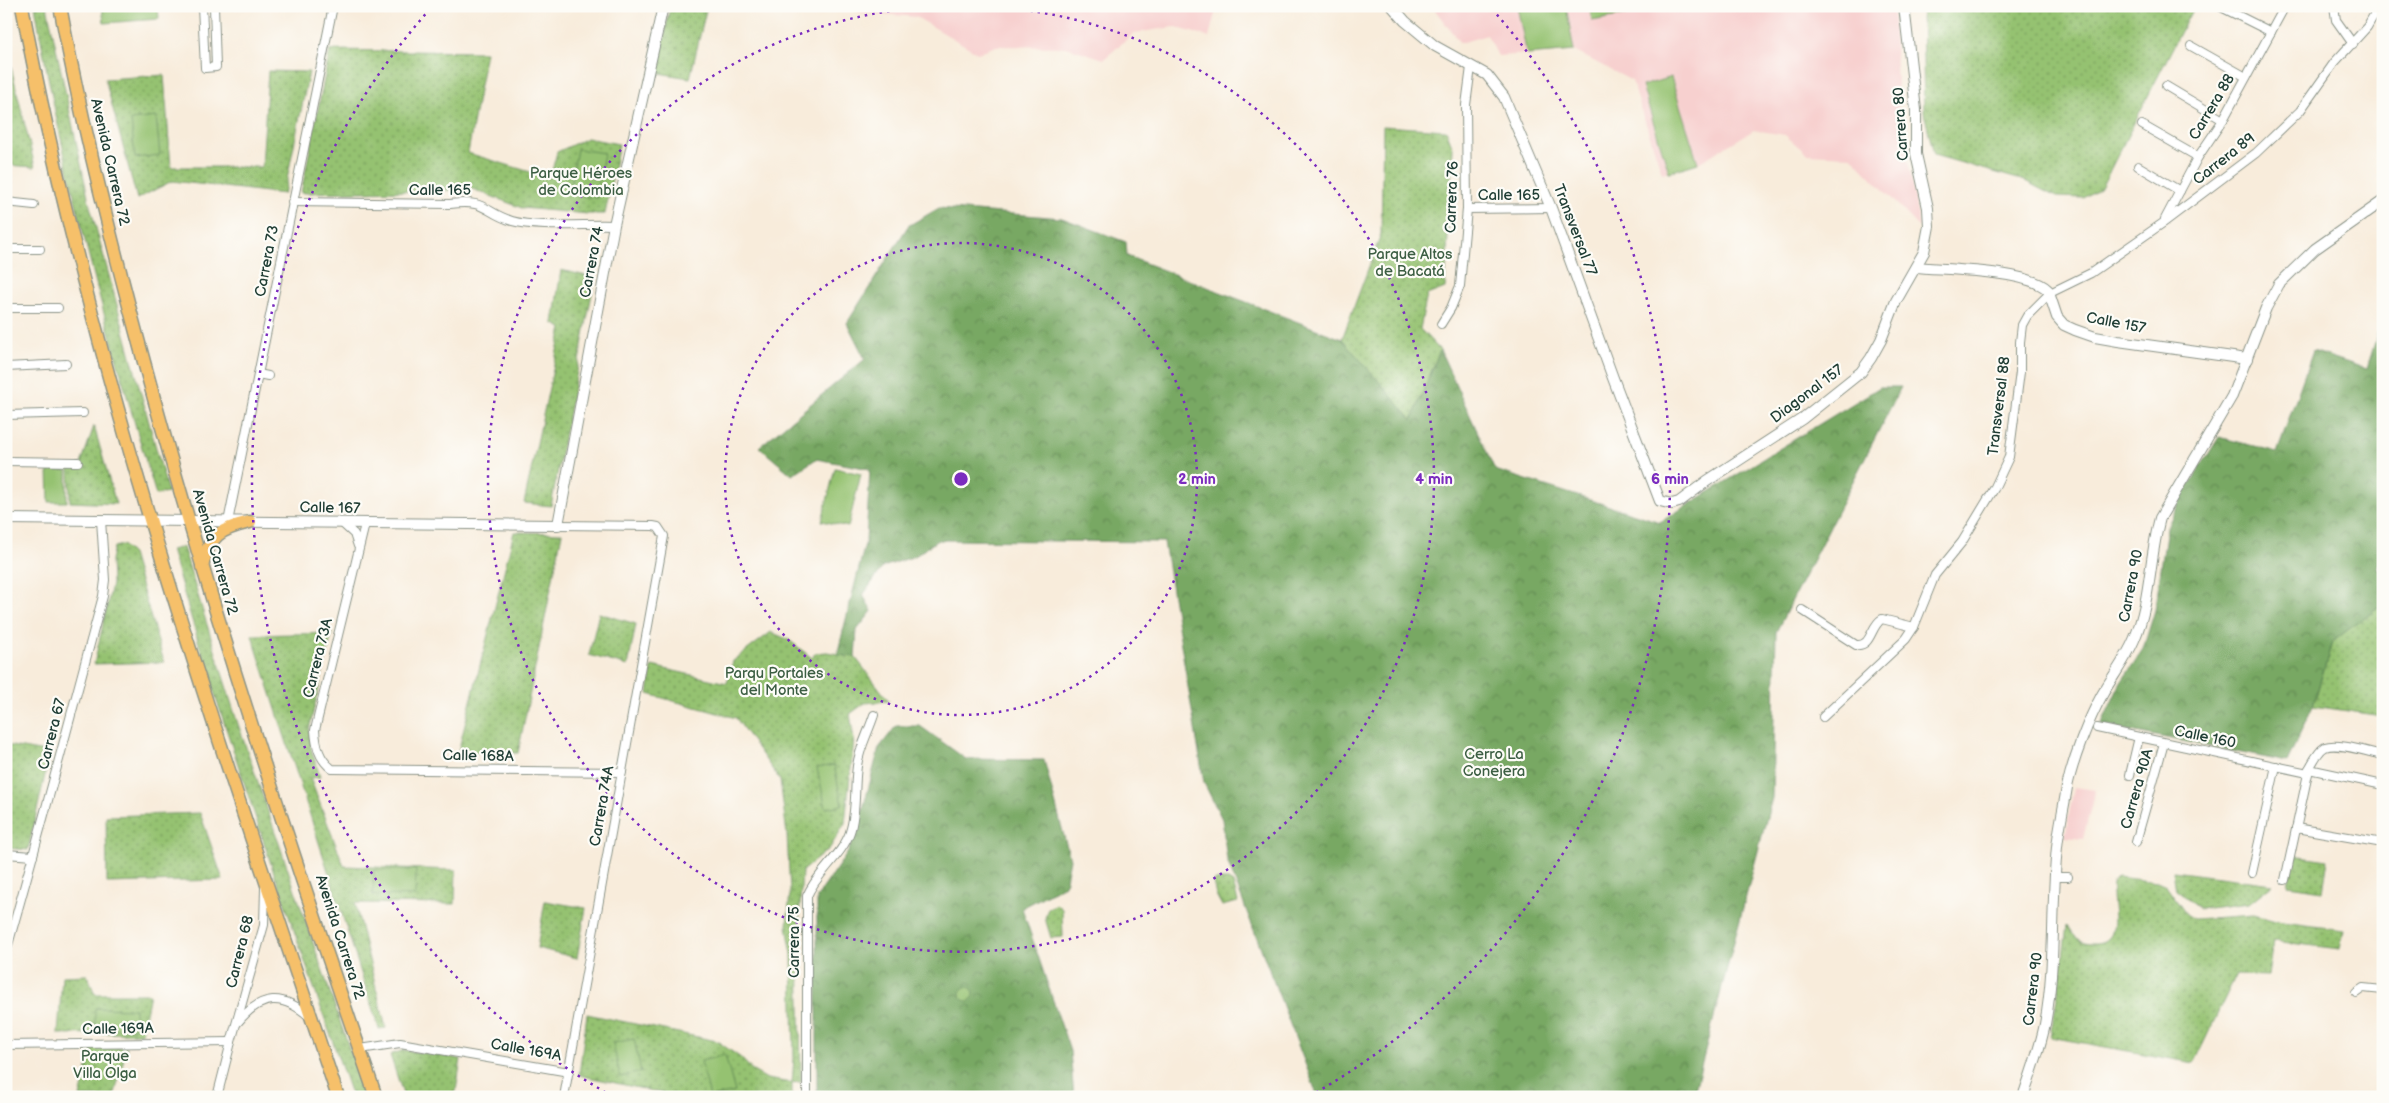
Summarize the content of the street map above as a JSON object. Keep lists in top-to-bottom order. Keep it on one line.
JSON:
{"streets":{"highway":["Avenida Carrera 72"],"street":["Carrera 88","Carrera 80","Carrera 89","Calle 165","Carrera 76","Transversal 77","Carrera 73","Carrera 74","Calle 157","Diagonal 157","Transversal 88","Calle 167","Carrera 90","Carrera 73A","Carrera 67","Calle 160","Calle 168A","Carrera 90A","Carrera 74A","Carrera 75","Carrera 68","Calle 169A"]},"crossings":[["Carrera 88","Carrera 89"],["Carrera 80","Diagonal 157"],["Carrera 89","Calle 157"],["Carrera 89","Transversal 88"],["Avenida Carrera 72","Calle 167"],["Avenida Carrera 72","Calle 169A"],["Calle 165","Carrera 76"],["Calle 165","Transversal 77"],["Calle 165","Carrera 73"],["Calle 165","Carrera 74"],["Carrera 76","Transversal 77"],["Transversal 77","Diagonal 157"],["Carrera 73","Calle 167"],["Carrera 74","Calle 167"],["Calle 157","Transversal 88"],["Calle 157","Carrera 90"],["Calle 167","Carrera 73A"],["Calle 167","Carrera 67"],["Calle 167","Carrera 74A"],["Carrera 73A","Calle 168A"],["Calle 160","Carrera 90A"],["Calle 168A","Carrera 74A"],["Carrera 74A","Calle 169A"],["Carrera 68","Calle 169A"]],"parks":["Parque Héroes de Colombia","Parque Altos de Bacatá","Parqu Portales del Monte","Cerro La Conejera","Parque Villa Olga"],"rings":["2 min","4 min","6 min"]}
